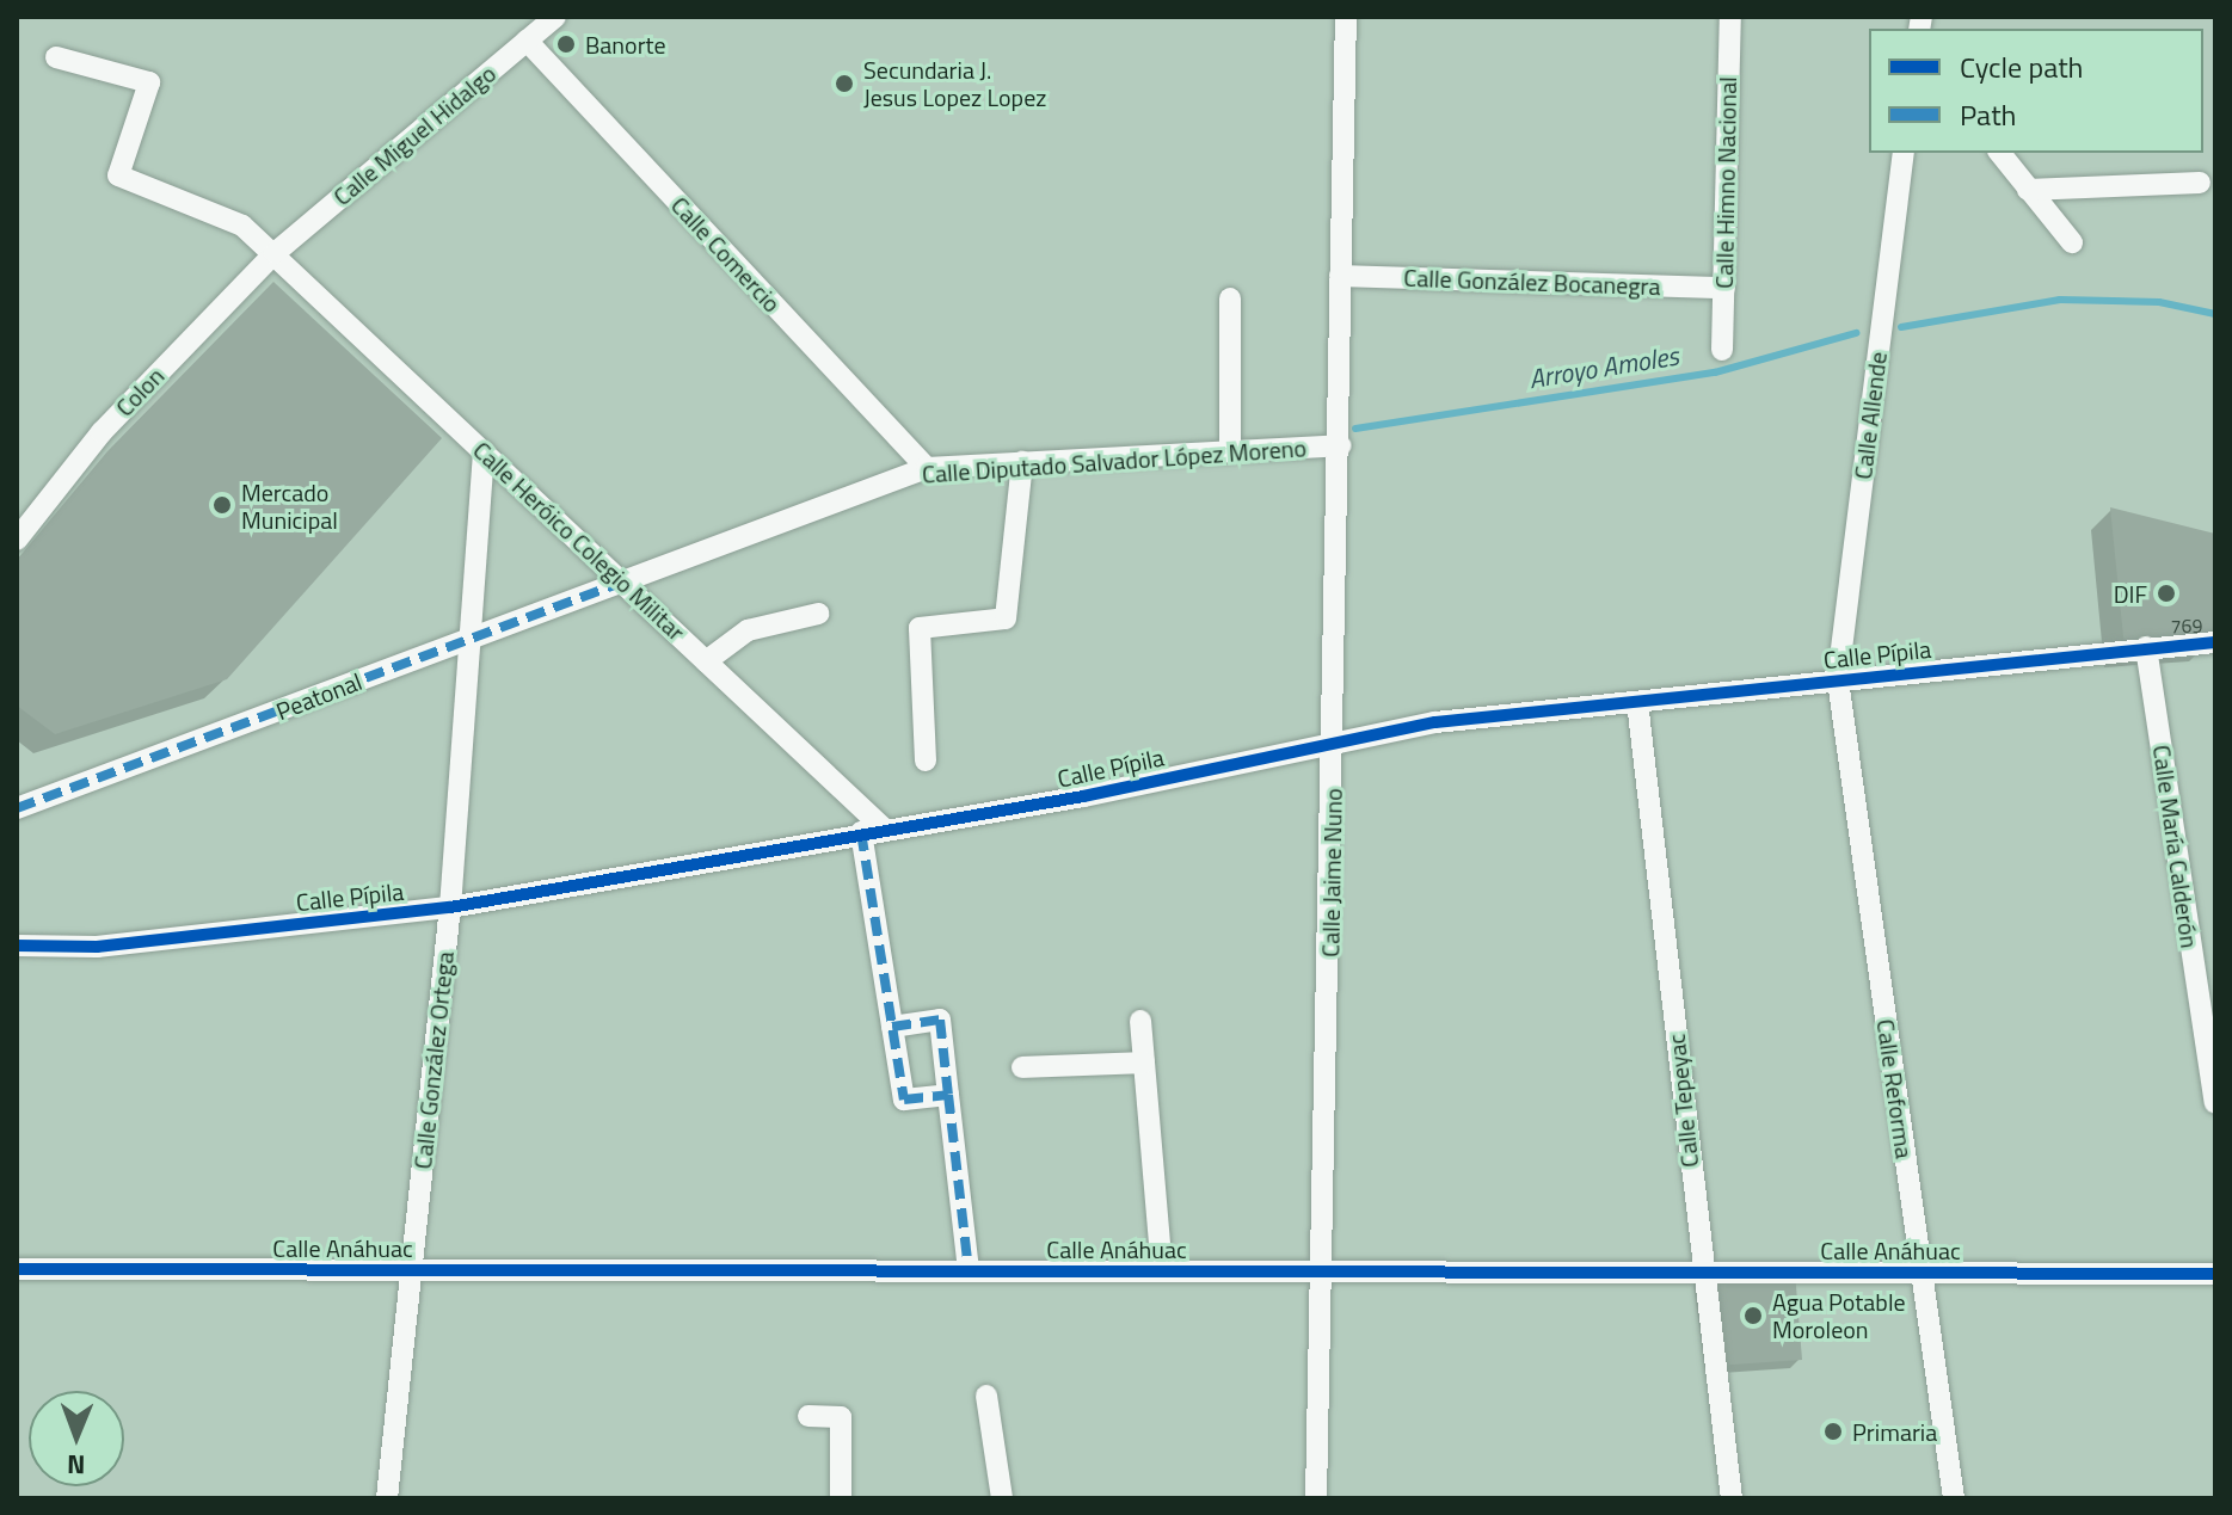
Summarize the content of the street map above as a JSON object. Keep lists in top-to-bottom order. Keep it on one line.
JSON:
{"streets":{"street":["Calle Miguel Hidalgo","Calle Himno Nacional","Calle Comercio","Calle González Bocanegra","Colon","Calle Allende","Calle Diputado Salvador López Moreno","Calle Heróico Colegio Militar","Calle Pípila","Peatonal","Calle María Calderón","Calle Jaime Nuno","Calle González Ortega","Calle Reforma","Calle Tepeyac","Calle Anáhuac"]},"crossings":[["Calle Miguel Hidalgo","Calle Comercio"],["Calle Miguel Hidalgo","Colon"],["Calle Miguel Hidalgo","Calle Heróico Colegio Militar"],["Calle Himno Nacional","Calle González Bocanegra"],["Calle Comercio","Calle Diputado Salvador López Moreno"],["Calle González Bocanegra","Calle Jaime Nuno"],["Colon","Calle Heróico Colegio Militar"],["Calle Allende","Calle Pípila"],["Calle Allende","Calle Reforma"],["Calle Diputado Salvador López Moreno","Calle Heróico Colegio Militar"],["Calle Diputado Salvador López Moreno","Peatonal"],["Calle Diputado Salvador López Moreno","Calle Jaime Nuno"],["Calle Heróico Colegio Militar","Calle Pípila"],["Calle Heróico Colegio Militar","Peatonal"],["Calle Heróico Colegio Militar","Calle González Ortega"],["Calle Pípila","Calle María Calderón"],["Calle Pípila","Calle Jaime Nuno"],["Calle Pípila","Calle González Ortega"],["Calle Pípila","Calle Reforma"],["Calle Pípila","Calle Tepeyac"],["Peatonal","Calle González Ortega"],["Calle Jaime Nuno","Calle Anáhuac"],["Calle González Ortega","Calle Anáhuac"],["Calle Reforma","Calle Anáhuac"],["Calle Tepeyac","Calle Anáhuac"]],"water":["Arroyo Amoles"],"places":["Banorte","Secundaria J. Jesus Lopez Lopez","Mercado Municipal","DIF","Agua Potable Moroleon","Primaria"],"house_numbers":["769"],"legend":["Cycle path","Path"],"north":"bottom"}
